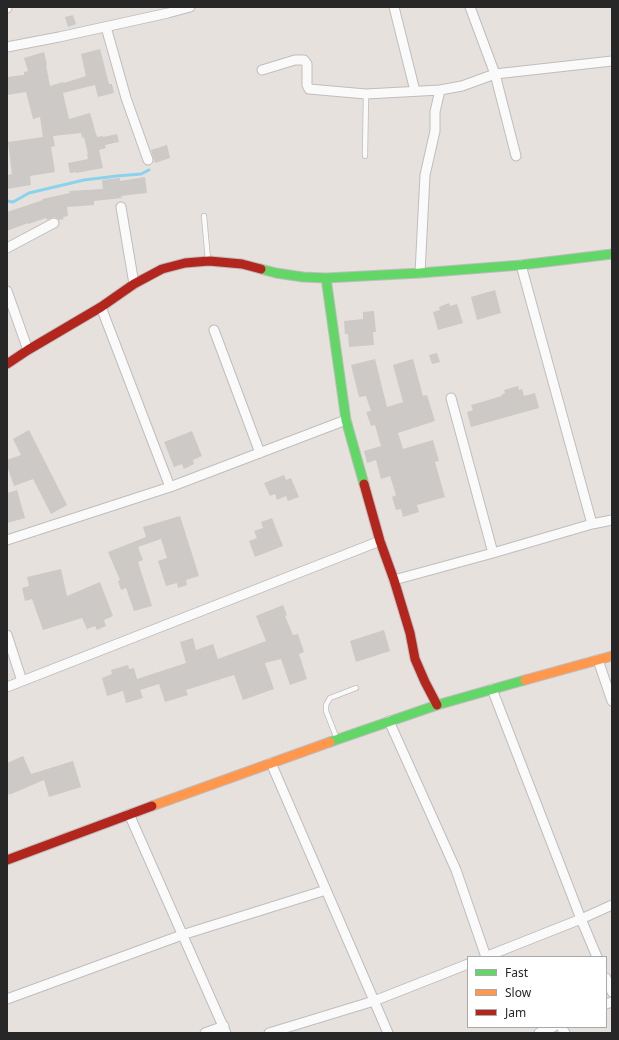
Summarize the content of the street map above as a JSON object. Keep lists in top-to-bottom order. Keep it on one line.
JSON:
{"legend":["Fast","Slow","Jam"]}
